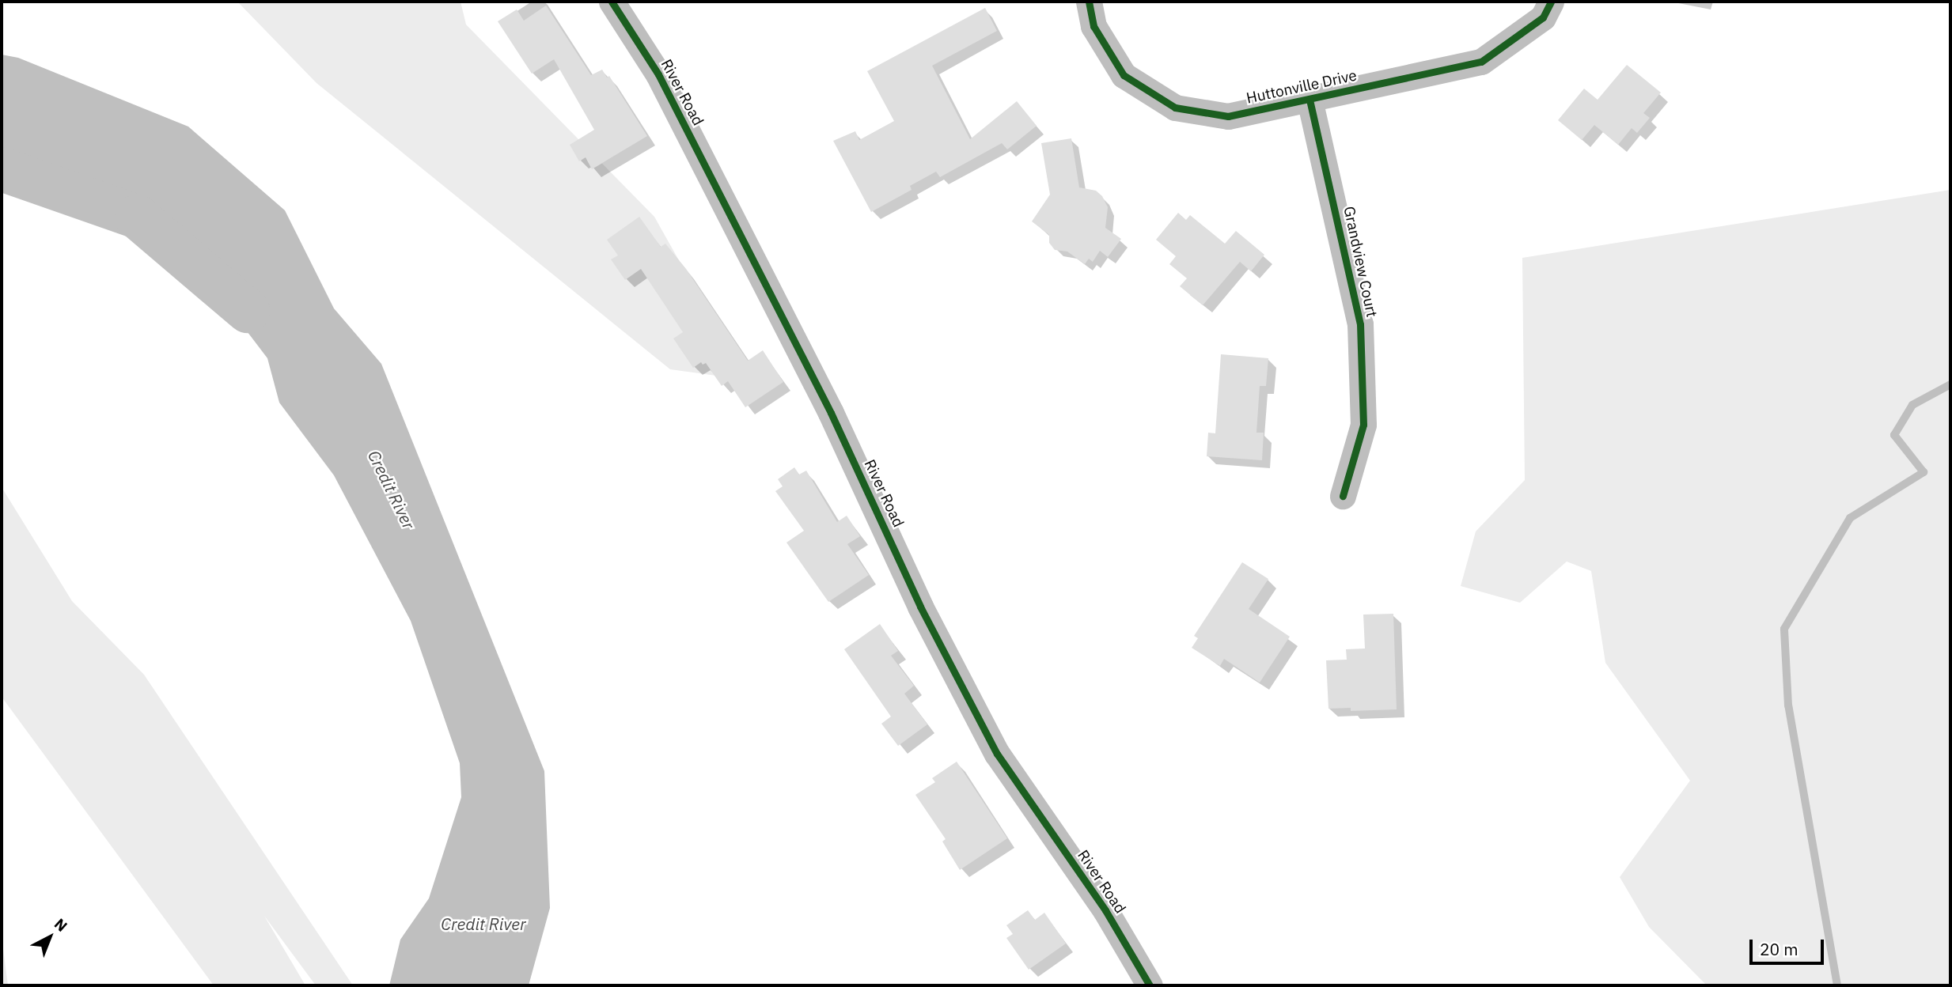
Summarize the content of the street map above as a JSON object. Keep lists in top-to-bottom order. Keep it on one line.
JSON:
{"streets":{"street":["Huttonville Drive","River Road","Grandview Court"]},"crossings":[["Huttonville Drive","Grandview Court"]],"water":["Credit River"],"scale_bar":"20 m","north":"top right"}
